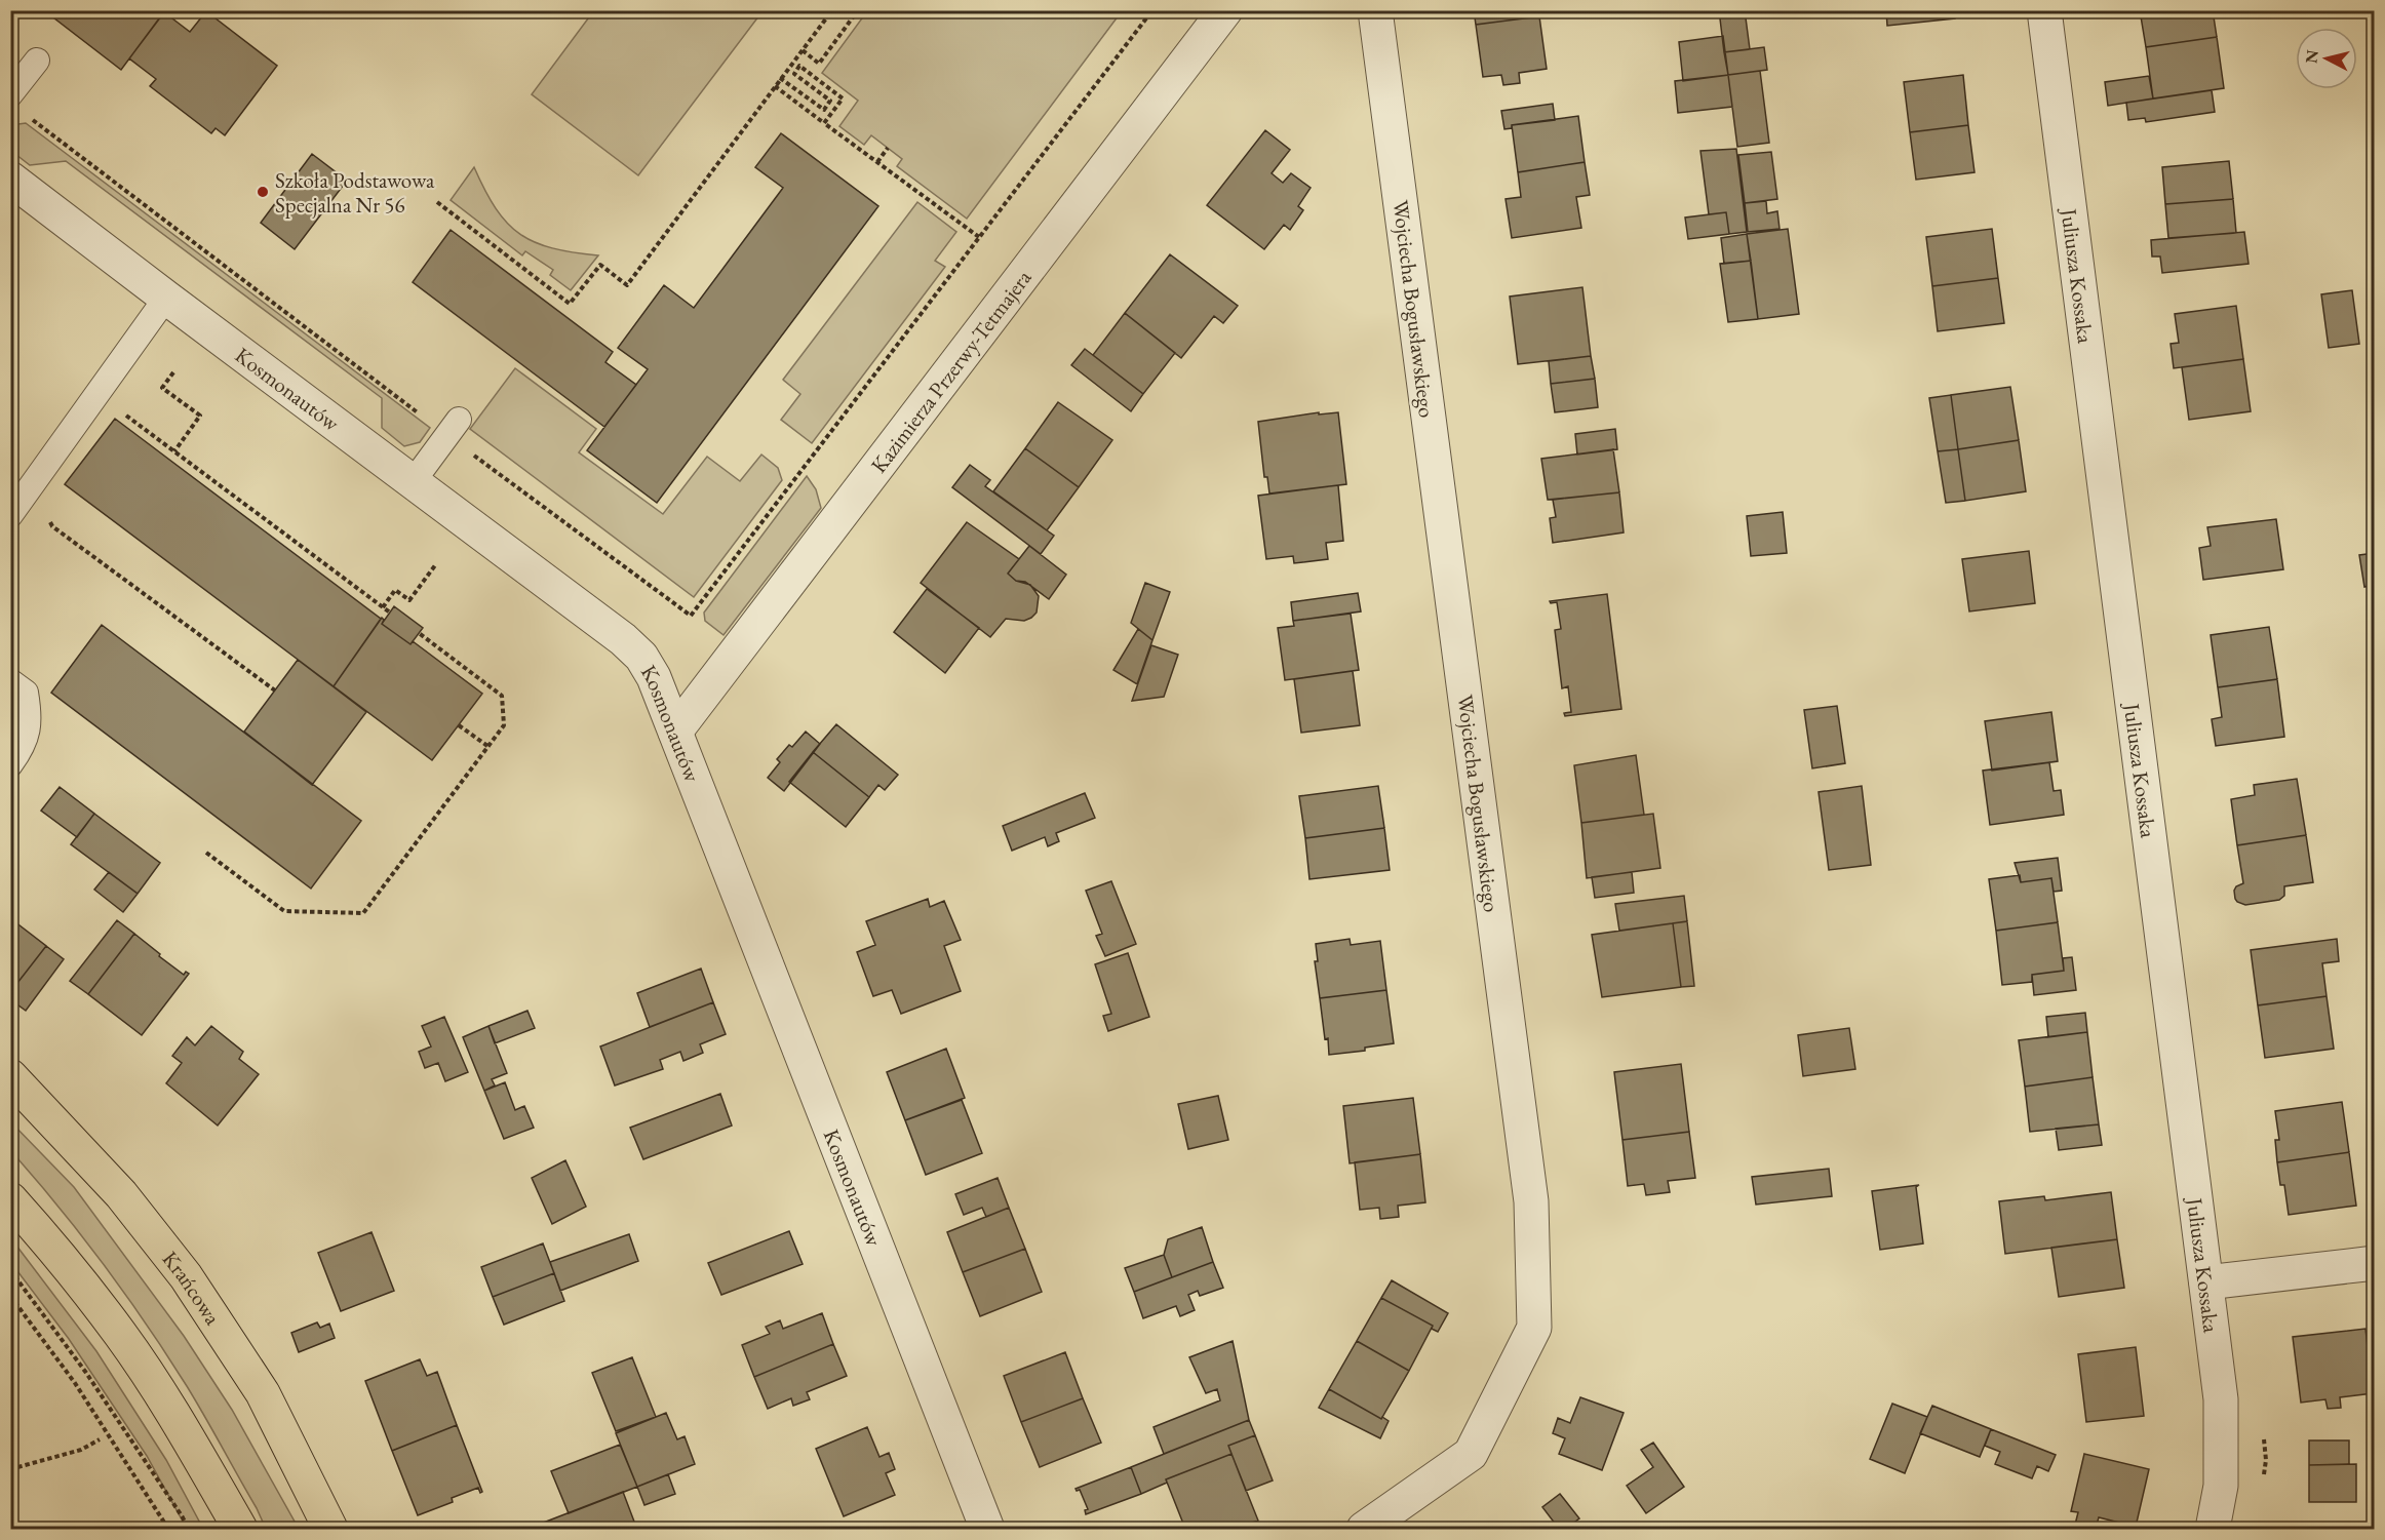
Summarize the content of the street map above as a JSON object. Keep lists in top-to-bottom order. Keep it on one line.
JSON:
{"streets":{"main road":["Krańcowa"],"street":["Juliusza Kossaka","Wojciecha Bogusławskiego","Kazimierza Przerwy-Tetmajera","Kosmonautów"]},"crossings":[["Kazimierza Przerwy-Tetmajera","Kosmonautów"]],"places":["Szkoła Podstawowa Specjalna Nr 56"],"north":"left"}
